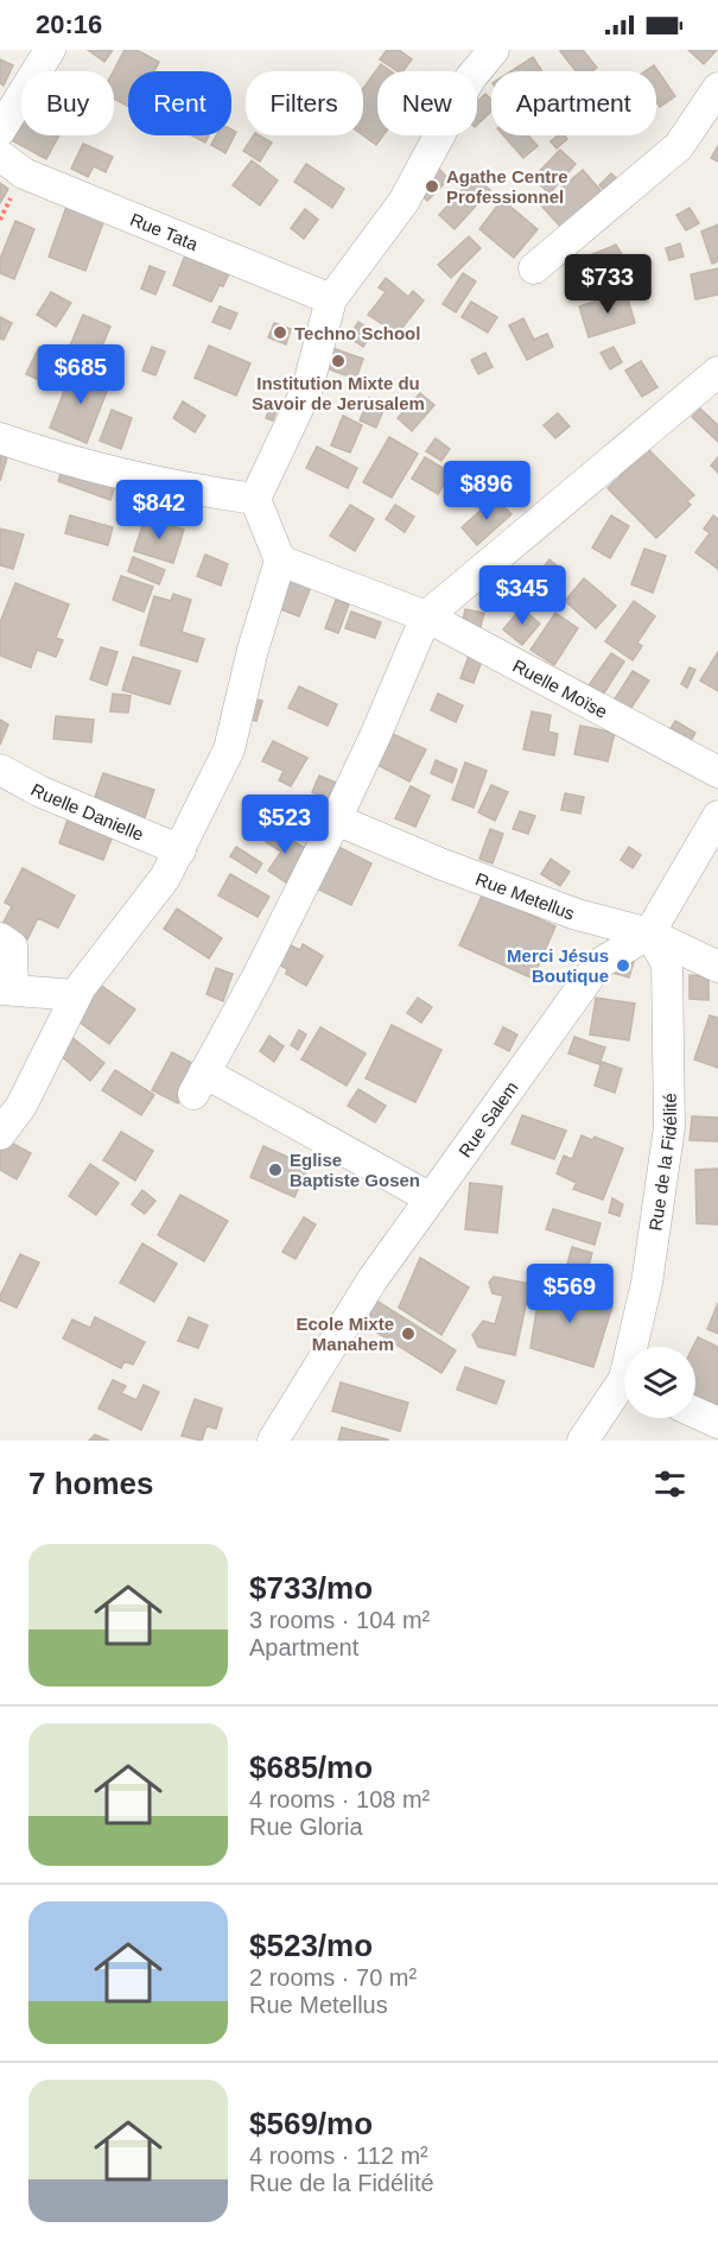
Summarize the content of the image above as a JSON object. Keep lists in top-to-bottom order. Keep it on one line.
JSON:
{"streets":{"street":["Rue Tata","Ruelle Moïse","Ruelle Danielle","Rue Metellus","Rue Salem","Rue de la Fidélité"]},"crossings":[["Rue Metellus","Rue Salem"],["Rue Metellus","Rue de la Fidélité"],["Rue Salem","Rue de la Fidélité"]],"places":["Agathe Centre Professionnel","Techno School","Institution Mixte du Savoir de Jerusalem","Merci Jésus Boutique","Eglise Baptiste Gosen","Ecole Mixte Manahem"],"page":{"status":"20:16","chip":["Buy","Rent","Filters","New","Apartment"],"price":["$733","$685","$896","$842","$345","$523","$569"],"heading":"7 homes","list":[{"name":"$733/mo","note":"3 rooms · 104 m² · Apartment"},{"name":"$685/mo","note":"4 rooms · 108 m² · Rue Gloria"},{"name":"$523/mo","note":"2 rooms · 70 m² · Rue Metellus"},{"name":"$569/mo","note":"4 rooms · 112 m² · Rue de la Fidélité"}]}}
